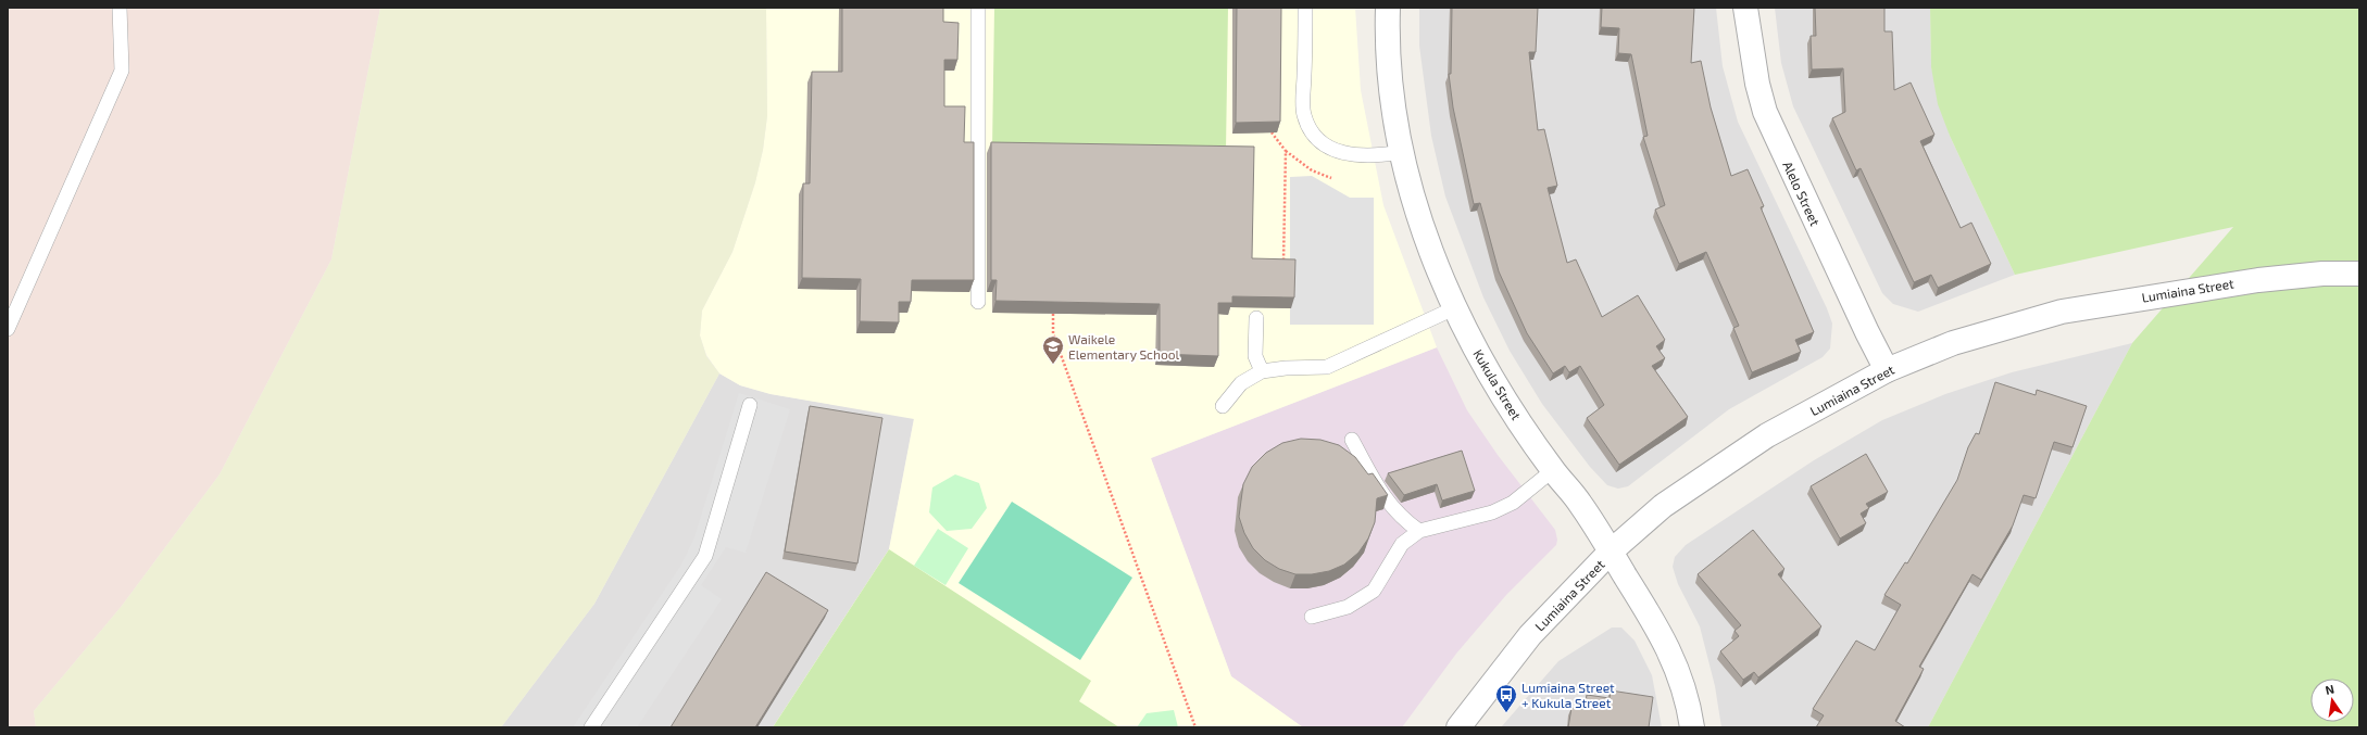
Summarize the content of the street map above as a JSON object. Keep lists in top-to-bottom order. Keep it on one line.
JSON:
{"streets":{"street":["Alelo Street","Lumiaina Street","Kukula Street"]},"crossings":[["Alelo Street","Lumiaina Street"],["Lumiaina Street","Kukula Street"]],"places":{"school or university":["Waikele Elementary School"],"bus stop":["Lumiaina Street + Kukula Street"]},"north":"top"}
